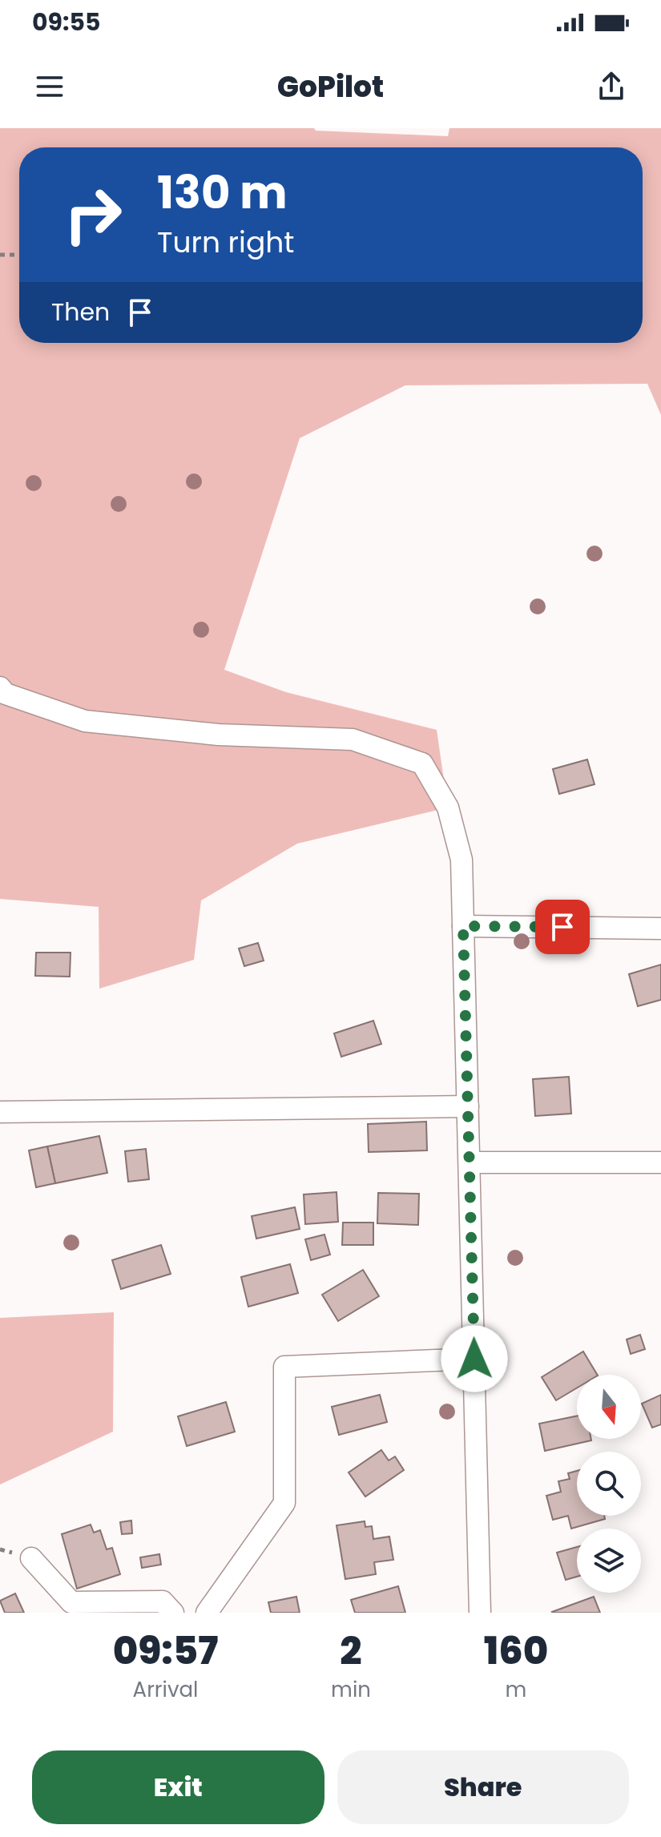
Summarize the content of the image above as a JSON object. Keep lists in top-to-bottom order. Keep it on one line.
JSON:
{"north":"bottom","page":{"status":"09:55","header":"GoPilot","turn":["130 m","Turn right"],"then":"Then","eta":["09:57","Arrival","2","min","160","m"],"buttons":["Exit","Share"]}}
